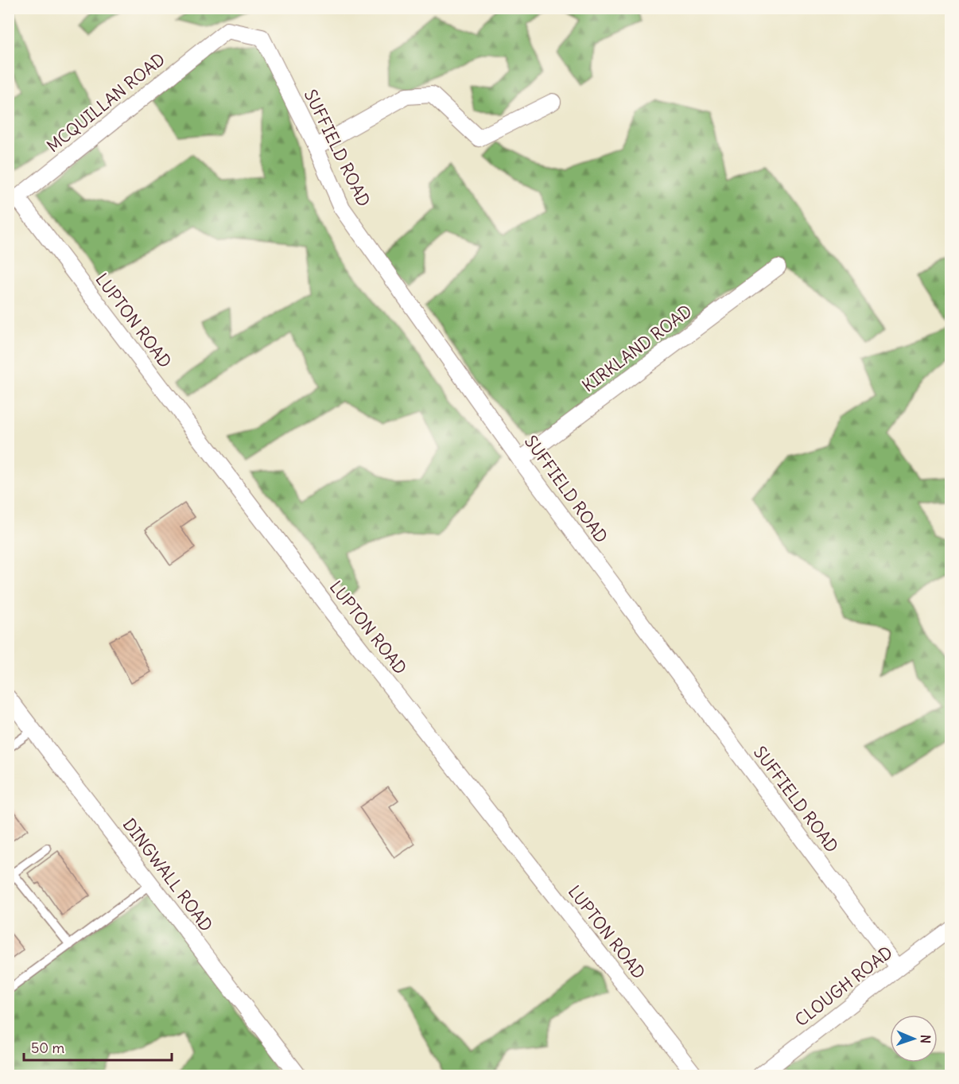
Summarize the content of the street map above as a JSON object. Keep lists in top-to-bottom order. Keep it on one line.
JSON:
{"streets":{"street":["MCQUILLAN ROAD","SUFFIELD ROAD","LUPTON ROAD","KIRKLAND ROAD","DINGWALL ROAD","CLOUGH ROAD"]},"crossings":[["MCQUILLAN ROAD","SUFFIELD ROAD"],["MCQUILLAN ROAD","LUPTON ROAD"],["SUFFIELD ROAD","KIRKLAND ROAD"],["SUFFIELD ROAD","CLOUGH ROAD"]],"scale_bar":"50 m","north":"right"}
